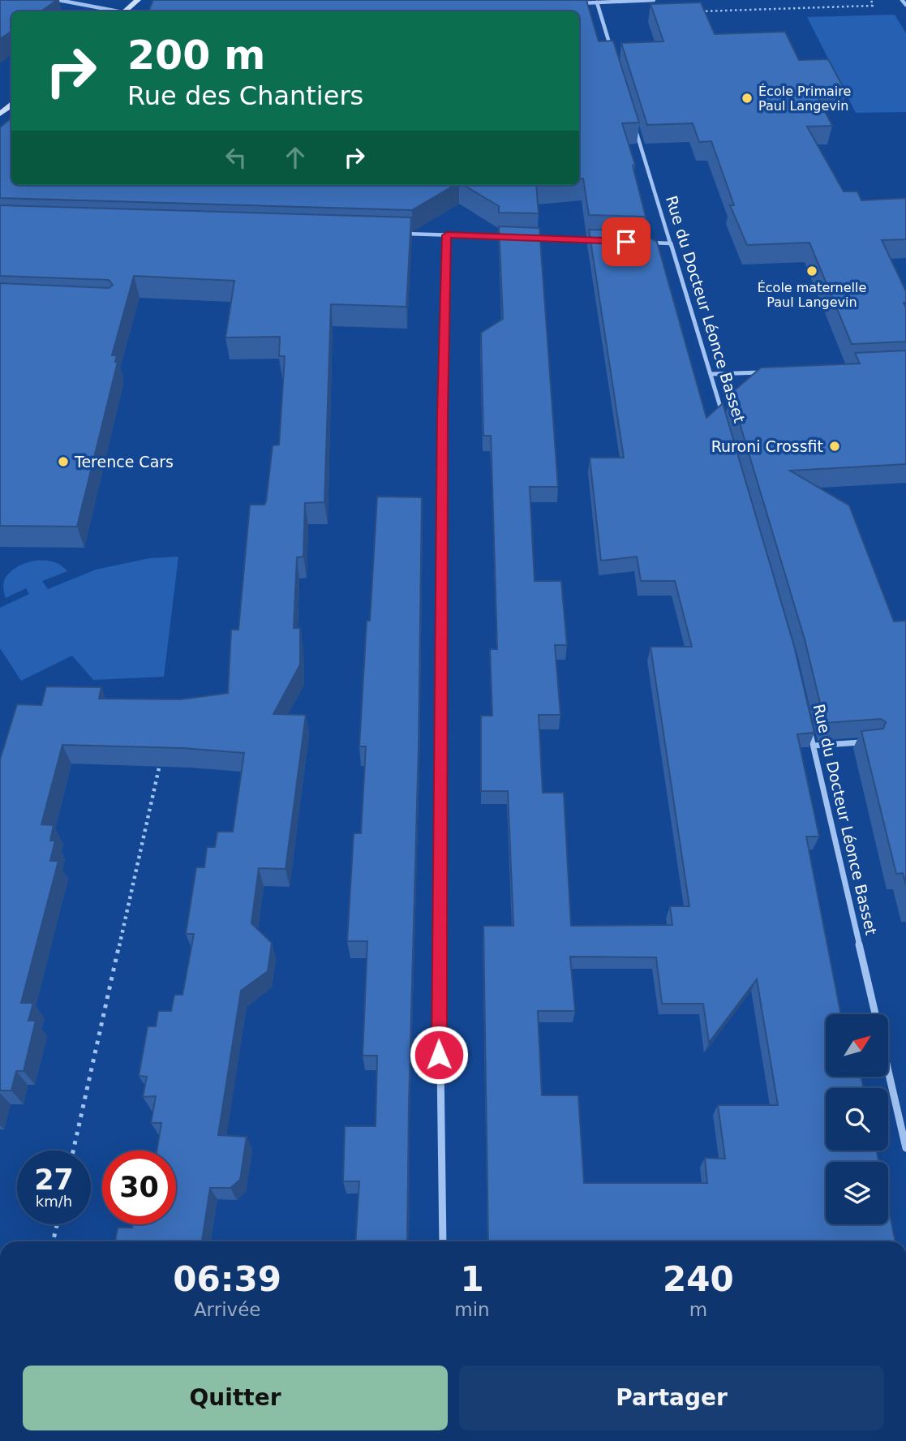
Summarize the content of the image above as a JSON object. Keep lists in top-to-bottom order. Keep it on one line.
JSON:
{"streets":{"street":["Rue du Docteur Léonce Basset"]},"places":["École Primaire Paul Langevin","École maternelle Paul Langevin","Ruroni Crossfit","Terence Cars"],"north":"top right","page":{"turn":["200 m","Rue des Chantiers"],"speed":"27 km/h","limit":"30","eta":["06:39","Arrivée","1","min","240","m"],"buttons":["Quitter","Partager"]}}
